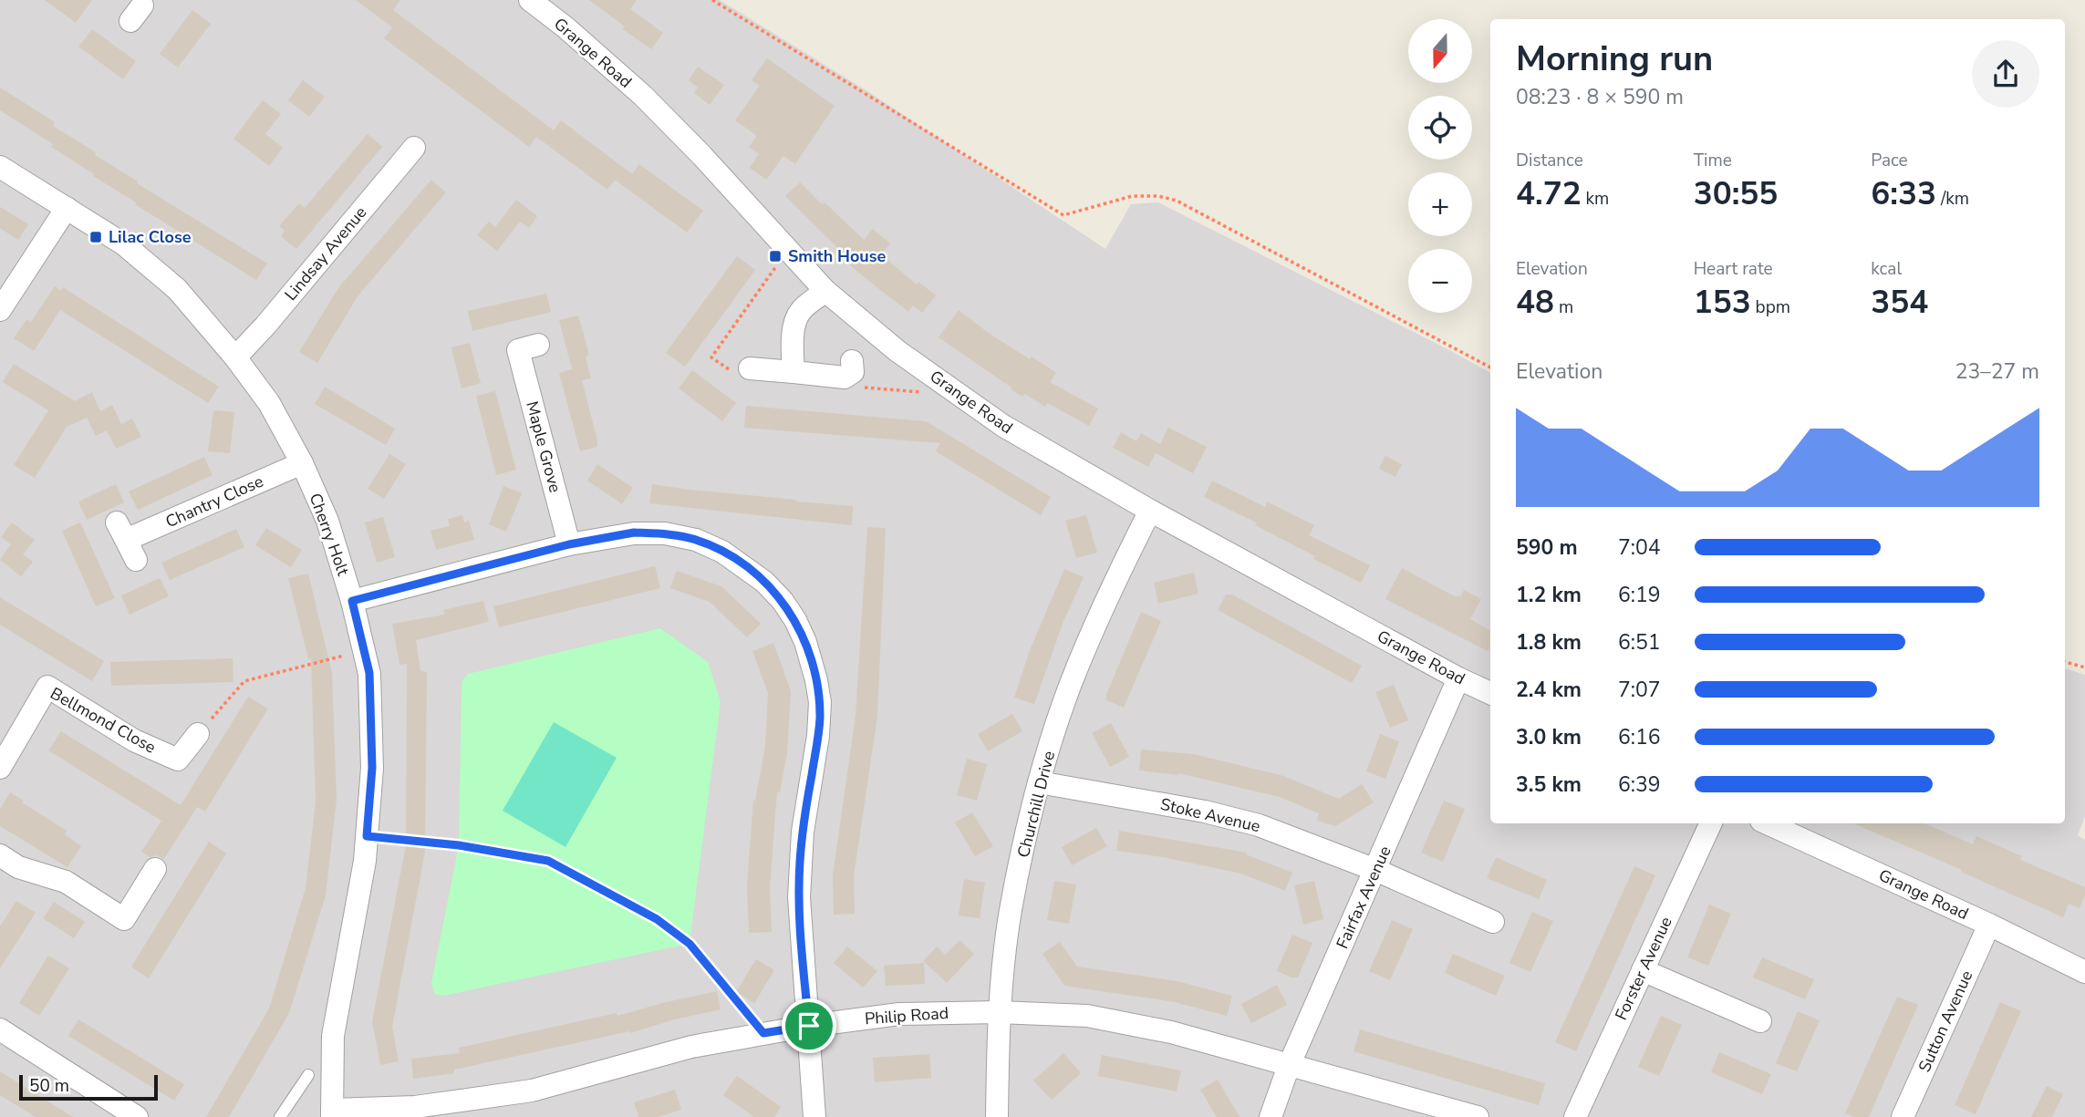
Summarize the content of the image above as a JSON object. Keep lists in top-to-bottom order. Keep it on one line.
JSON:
{"streets":{"street":["Grange Road","Lindsay Avenue","Maple Grove","Chantry Close","Cherry Holt","Bellmond Close","Churchill Drive","Stoke Avenue","Fairfax Avenue","Forster Avenue","Philip Road","Sutton Avenue"]},"crossings":[["Grange Road","Churchill Drive"],["Grange Road","Fairfax Avenue"],["Grange Road","Sutton Avenue"],["Lindsay Avenue","Cherry Holt"],["Chantry Close","Cherry Holt"],["Cherry Holt","Philip Road"],["Churchill Drive","Stoke Avenue"],["Churchill Drive","Philip Road"],["Stoke Avenue","Fairfax Avenue"],["Fairfax Avenue","Philip Road"]],"places":{"transit":["Lilac Close","Smith House"]},"scale_bar":"50 m","north":"bottom","page":{"map_buttons":["+","−"],"heading":["Morning run","08:23 · 8 × 590 m"],"stats":[["Distance","4.72 km"],["Time","30:55"],["Pace","6:33 /km"],["Elevation","48 m"],["Heart rate","153 bpm"],["kcal","354"]],"chart":["Elevation","23–27 m"],"list":[{"name":"590 m","note":"7:04"},{"name":"1.2 km","note":"6:19"},{"name":"1.8 km","note":"6:51"},{"name":"2.4 km","note":"7:07"},{"name":"3.0 km","note":"6:16"},{"name":"3.5 km","note":"6:39"}],"scale":"50 m"}}
